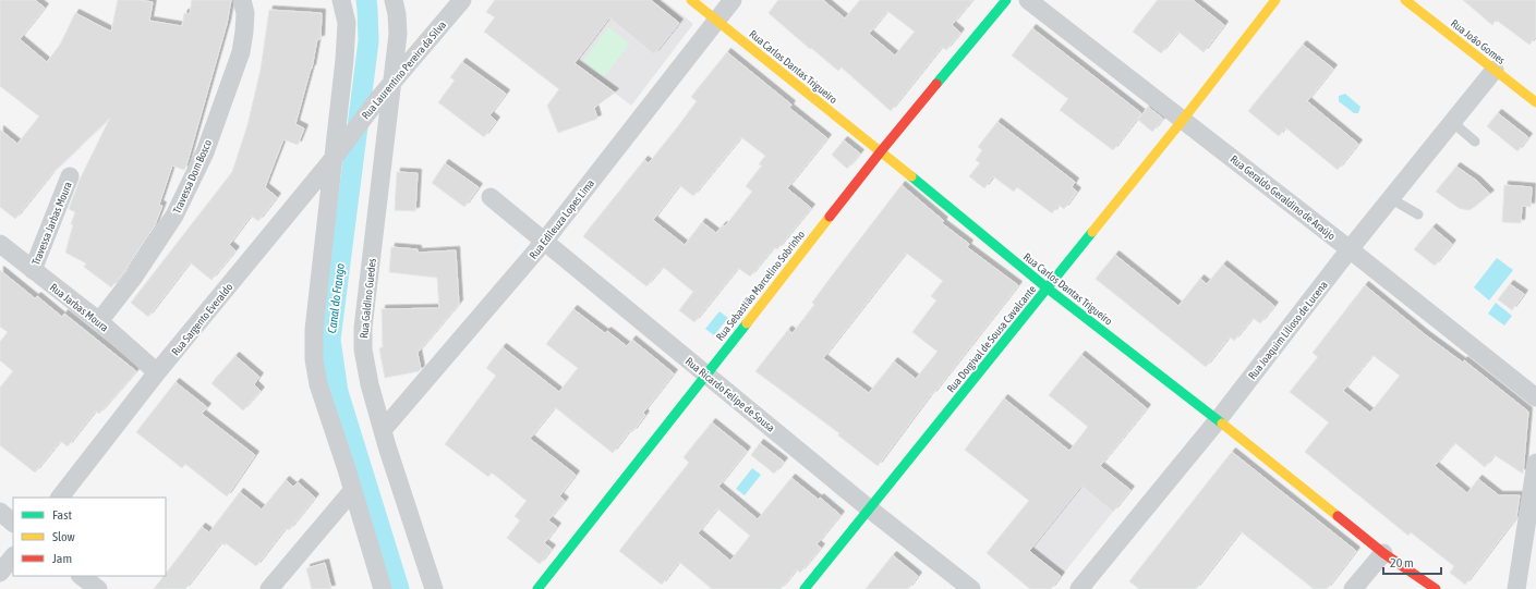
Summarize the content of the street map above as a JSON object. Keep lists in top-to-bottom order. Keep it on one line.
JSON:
{"streets":{"street":["Rua João Gomes","Rua Carlos Dantas Trigueiro","Rua Laurentino Pereira da Silva","Travessa Dom Bosco","Rua Geraldo Geraldino de Araújo","Rua Edileuza Lopes Lima","Travessa Jarbas Moura","Rua Sebastião Marcelino Sobrinho","Rua Galdino Guedes","Rua Jarbas Moura","Rua Sargento Everaldo","Rua Joaquim Lilioso de Lucena","Rua Dorgival de Sousa Cavalcante","Rua Ricardo Felipe de Sousa"]},"crossings":[["Rua João Gomes","Rua Joaquim Lilioso de Lucena"],["Rua Carlos Dantas Trigueiro","Rua Edileuza Lopes Lima"],["Rua Carlos Dantas Trigueiro","Rua Sebastião Marcelino Sobrinho"],["Rua Carlos Dantas Trigueiro","Rua Joaquim Lilioso de Lucena"],["Rua Carlos Dantas Trigueiro","Rua Dorgival de Sousa Cavalcante"],["Rua Laurentino Pereira da Silva","Rua Galdino Guedes"],["Rua Laurentino Pereira da Silva","Rua Sargento Everaldo"],["Travessa Dom Bosco","Rua Jarbas Moura"],["Rua Geraldo Geraldino de Araújo","Rua Joaquim Lilioso de Lucena"],["Rua Geraldo Geraldino de Araújo","Rua Dorgival de Sousa Cavalcante"],["Rua Edileuza Lopes Lima","Rua Galdino Guedes"],["Rua Edileuza Lopes Lima","Rua Ricardo Felipe de Sousa"],["Travessa Jarbas Moura","Rua Jarbas Moura"],["Rua Sebastião Marcelino Sobrinho","Rua Ricardo Felipe de Sousa"],["Rua Jarbas Moura","Rua Sargento Everaldo"],["Rua Dorgival de Sousa Cavalcante","Rua Ricardo Felipe de Sousa"]],"water":["Canal do Frango"],"legend":["Fast","Slow","Jam"],"scale_bar":"20 m"}
